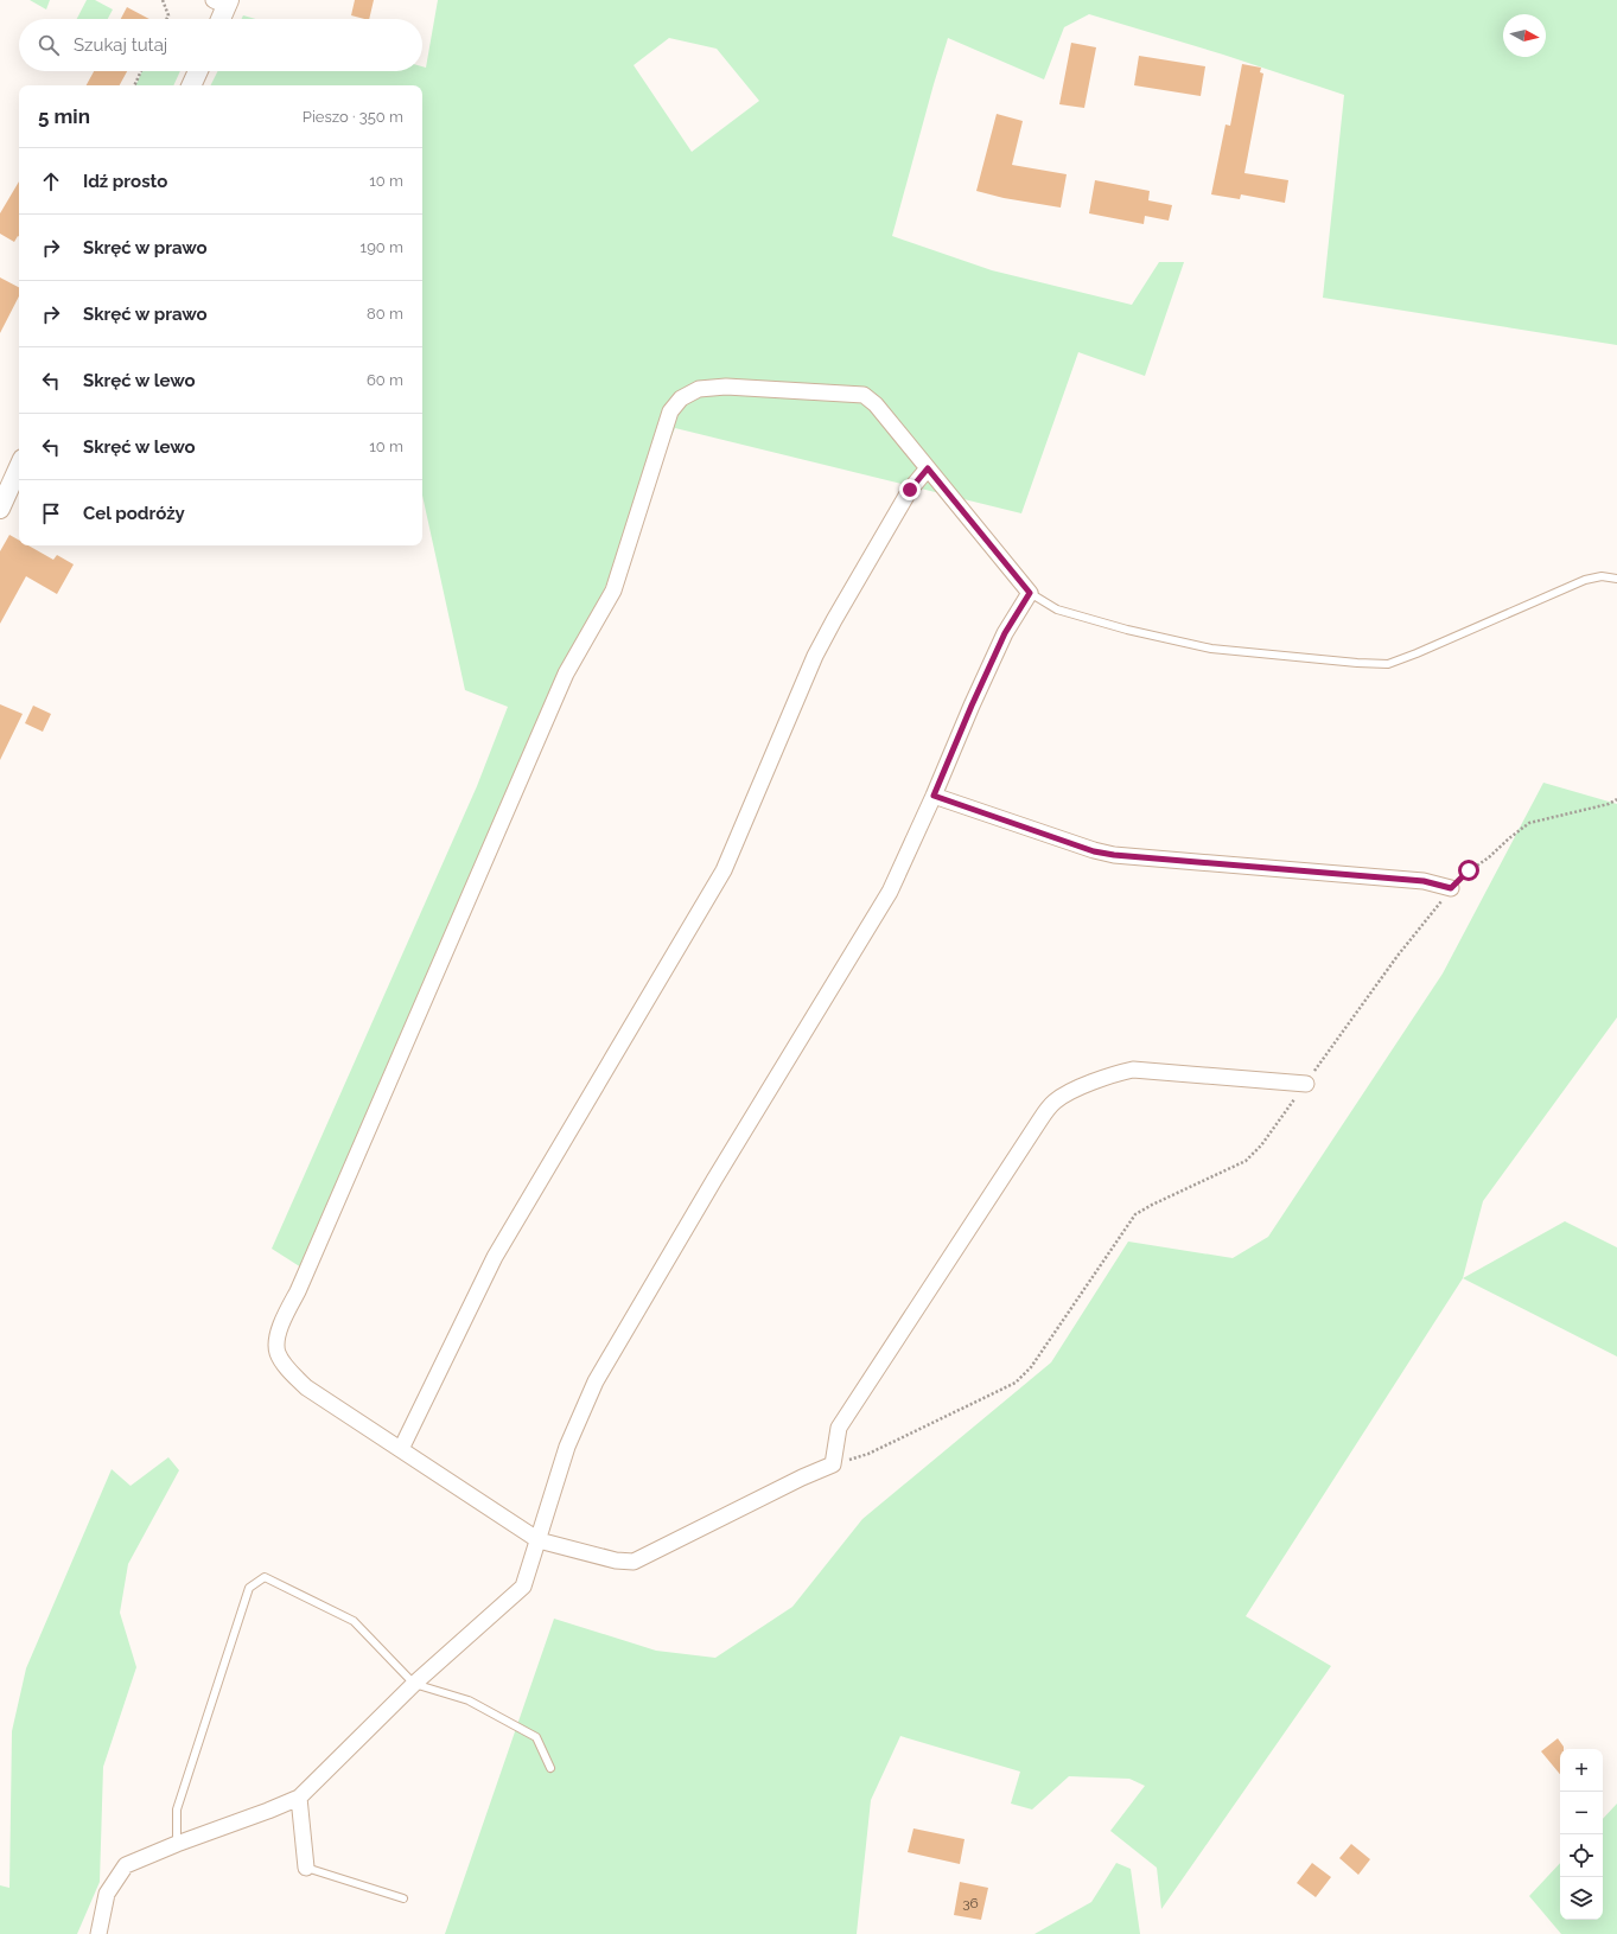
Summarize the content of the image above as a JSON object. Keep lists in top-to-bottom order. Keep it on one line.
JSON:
{"house_numbers":["36"],"north":"right","page":{"search":"Szukaj tutaj","heading":["5 min","Pieszo · 350 m"],"list":[["Idź prosto","10 m"],["Skręć w prawo","190 m"],["Skręć w prawo","80 m"],["Skręć w lewo","60 m"],["Skręć w lewo","10 m"],"Cel podróży"],"map_buttons":["+","−"]}}
